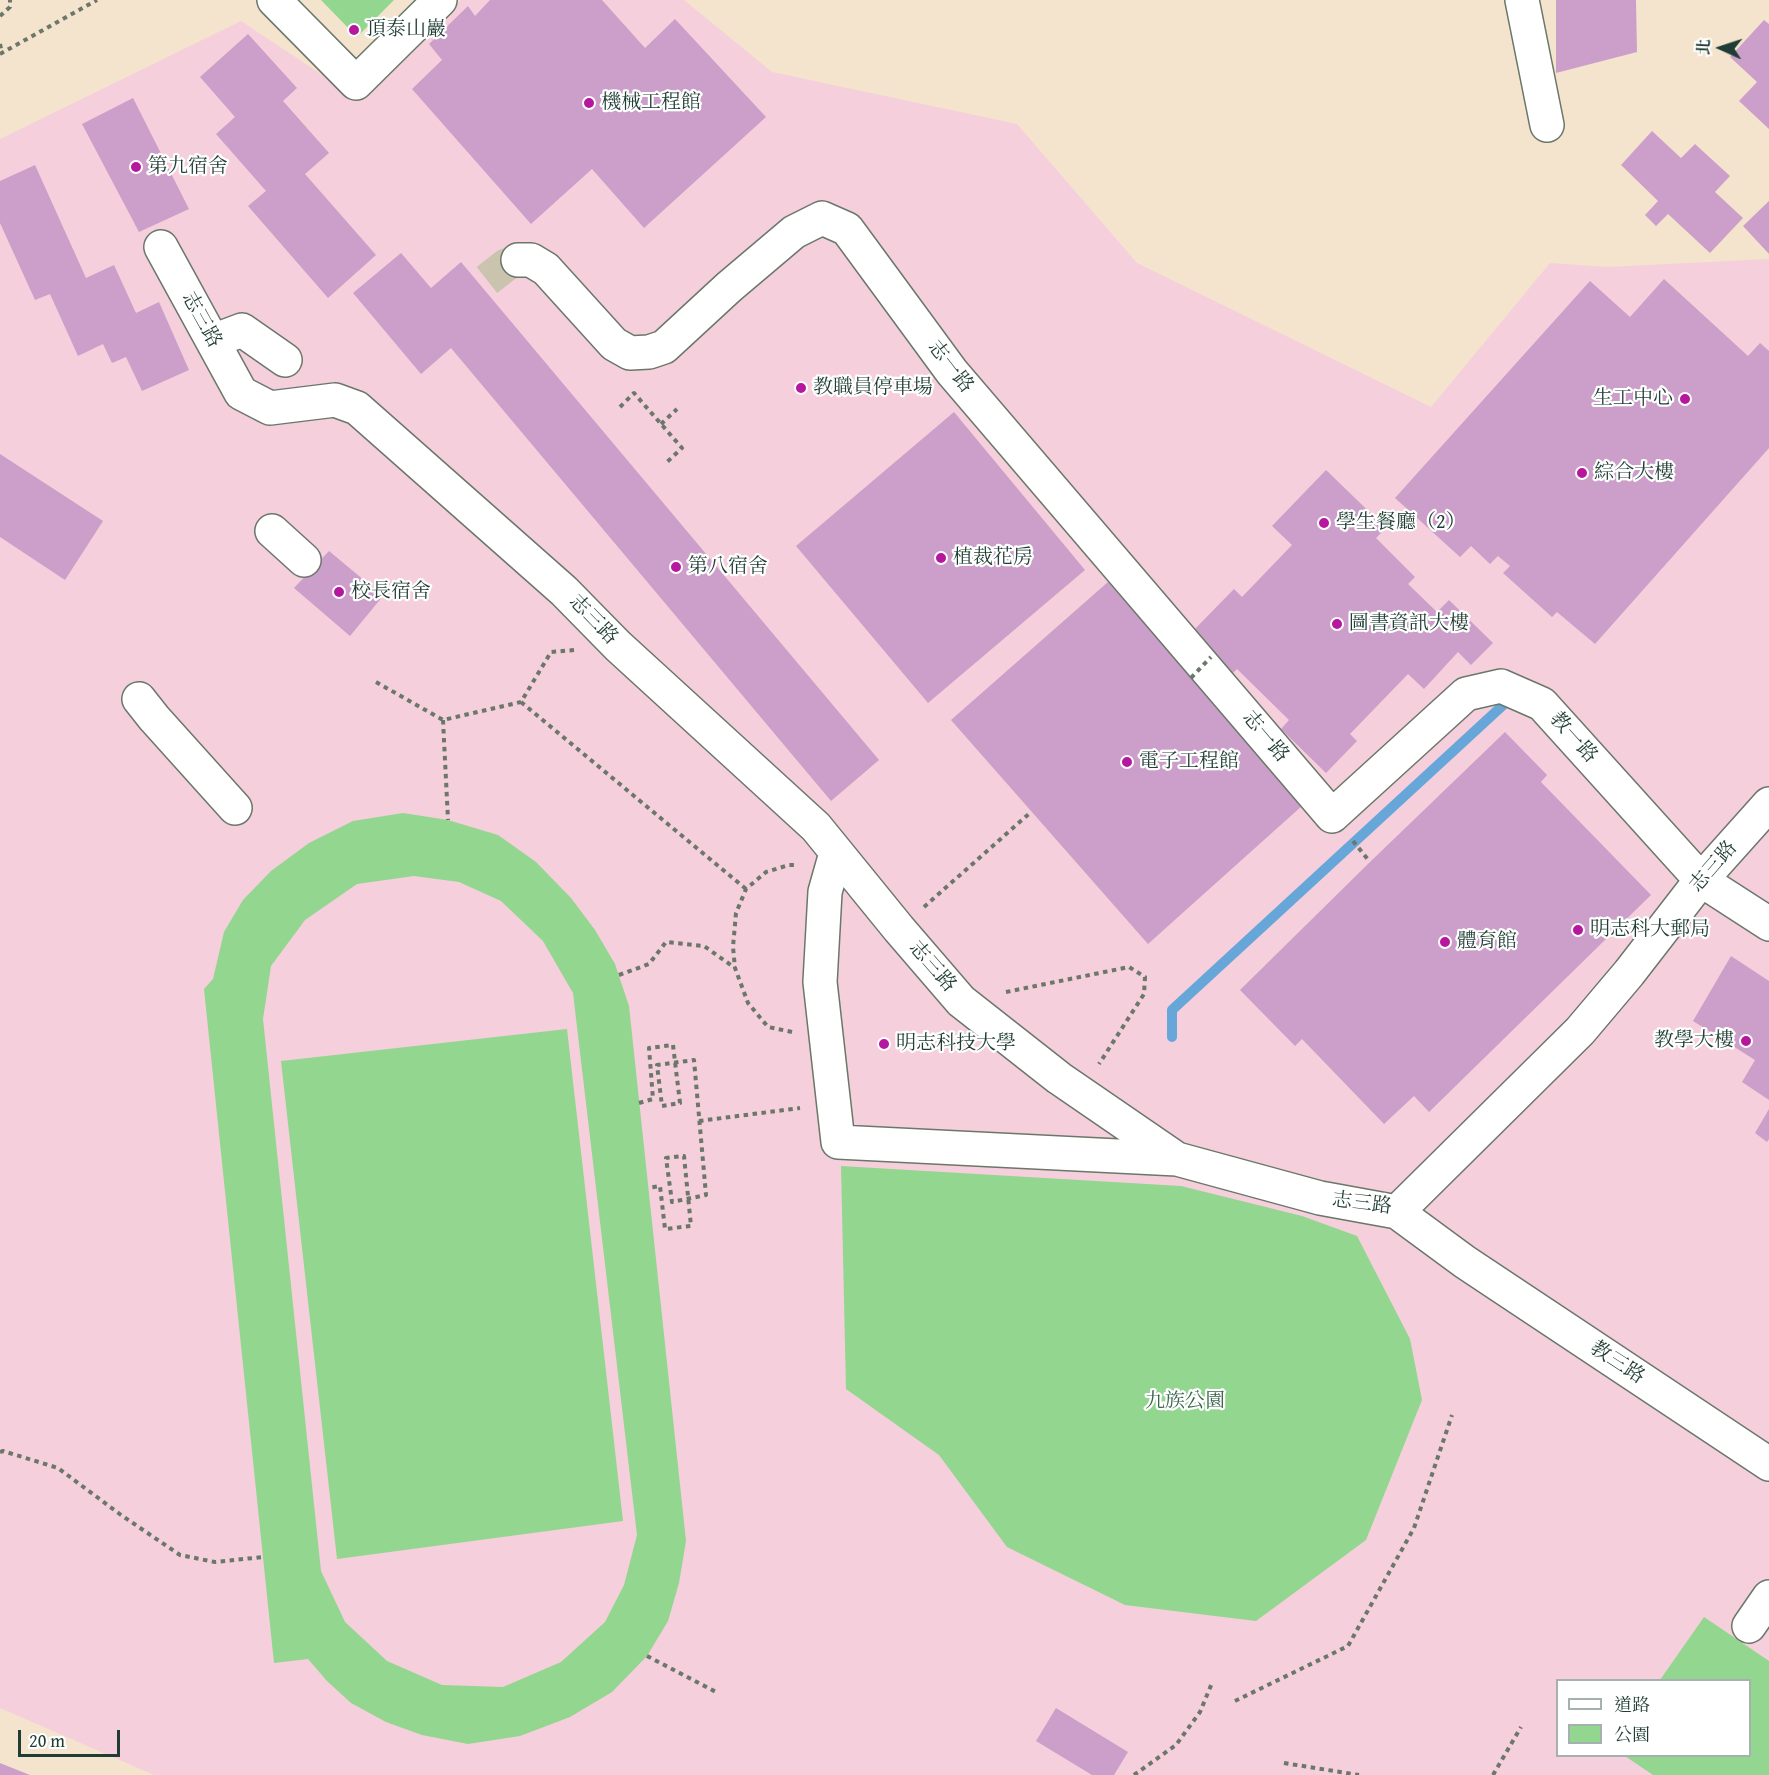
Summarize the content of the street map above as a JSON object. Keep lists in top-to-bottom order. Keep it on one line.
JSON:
{"streets":{"lane":["志三路","志一路","教一路","教三路"]},"crossings":[["志三路","教一路"],["志三路","教三路"],["志一路","教一路"]],"parks":["九族公園"],"places":["頂泰山巖","機械工程館","第九宿舍","教職員停車場","生工中心","綜合大樓","學生餐廳（2）","植裁花房","第八宿舍","校長宿舍","圖書資訊大樓","電子工程館","明志科大郵局","體育館","教學大樓","明志科技大學"],"legend":["道路","公園"],"scale_bar":"20 m","north":"left"}
